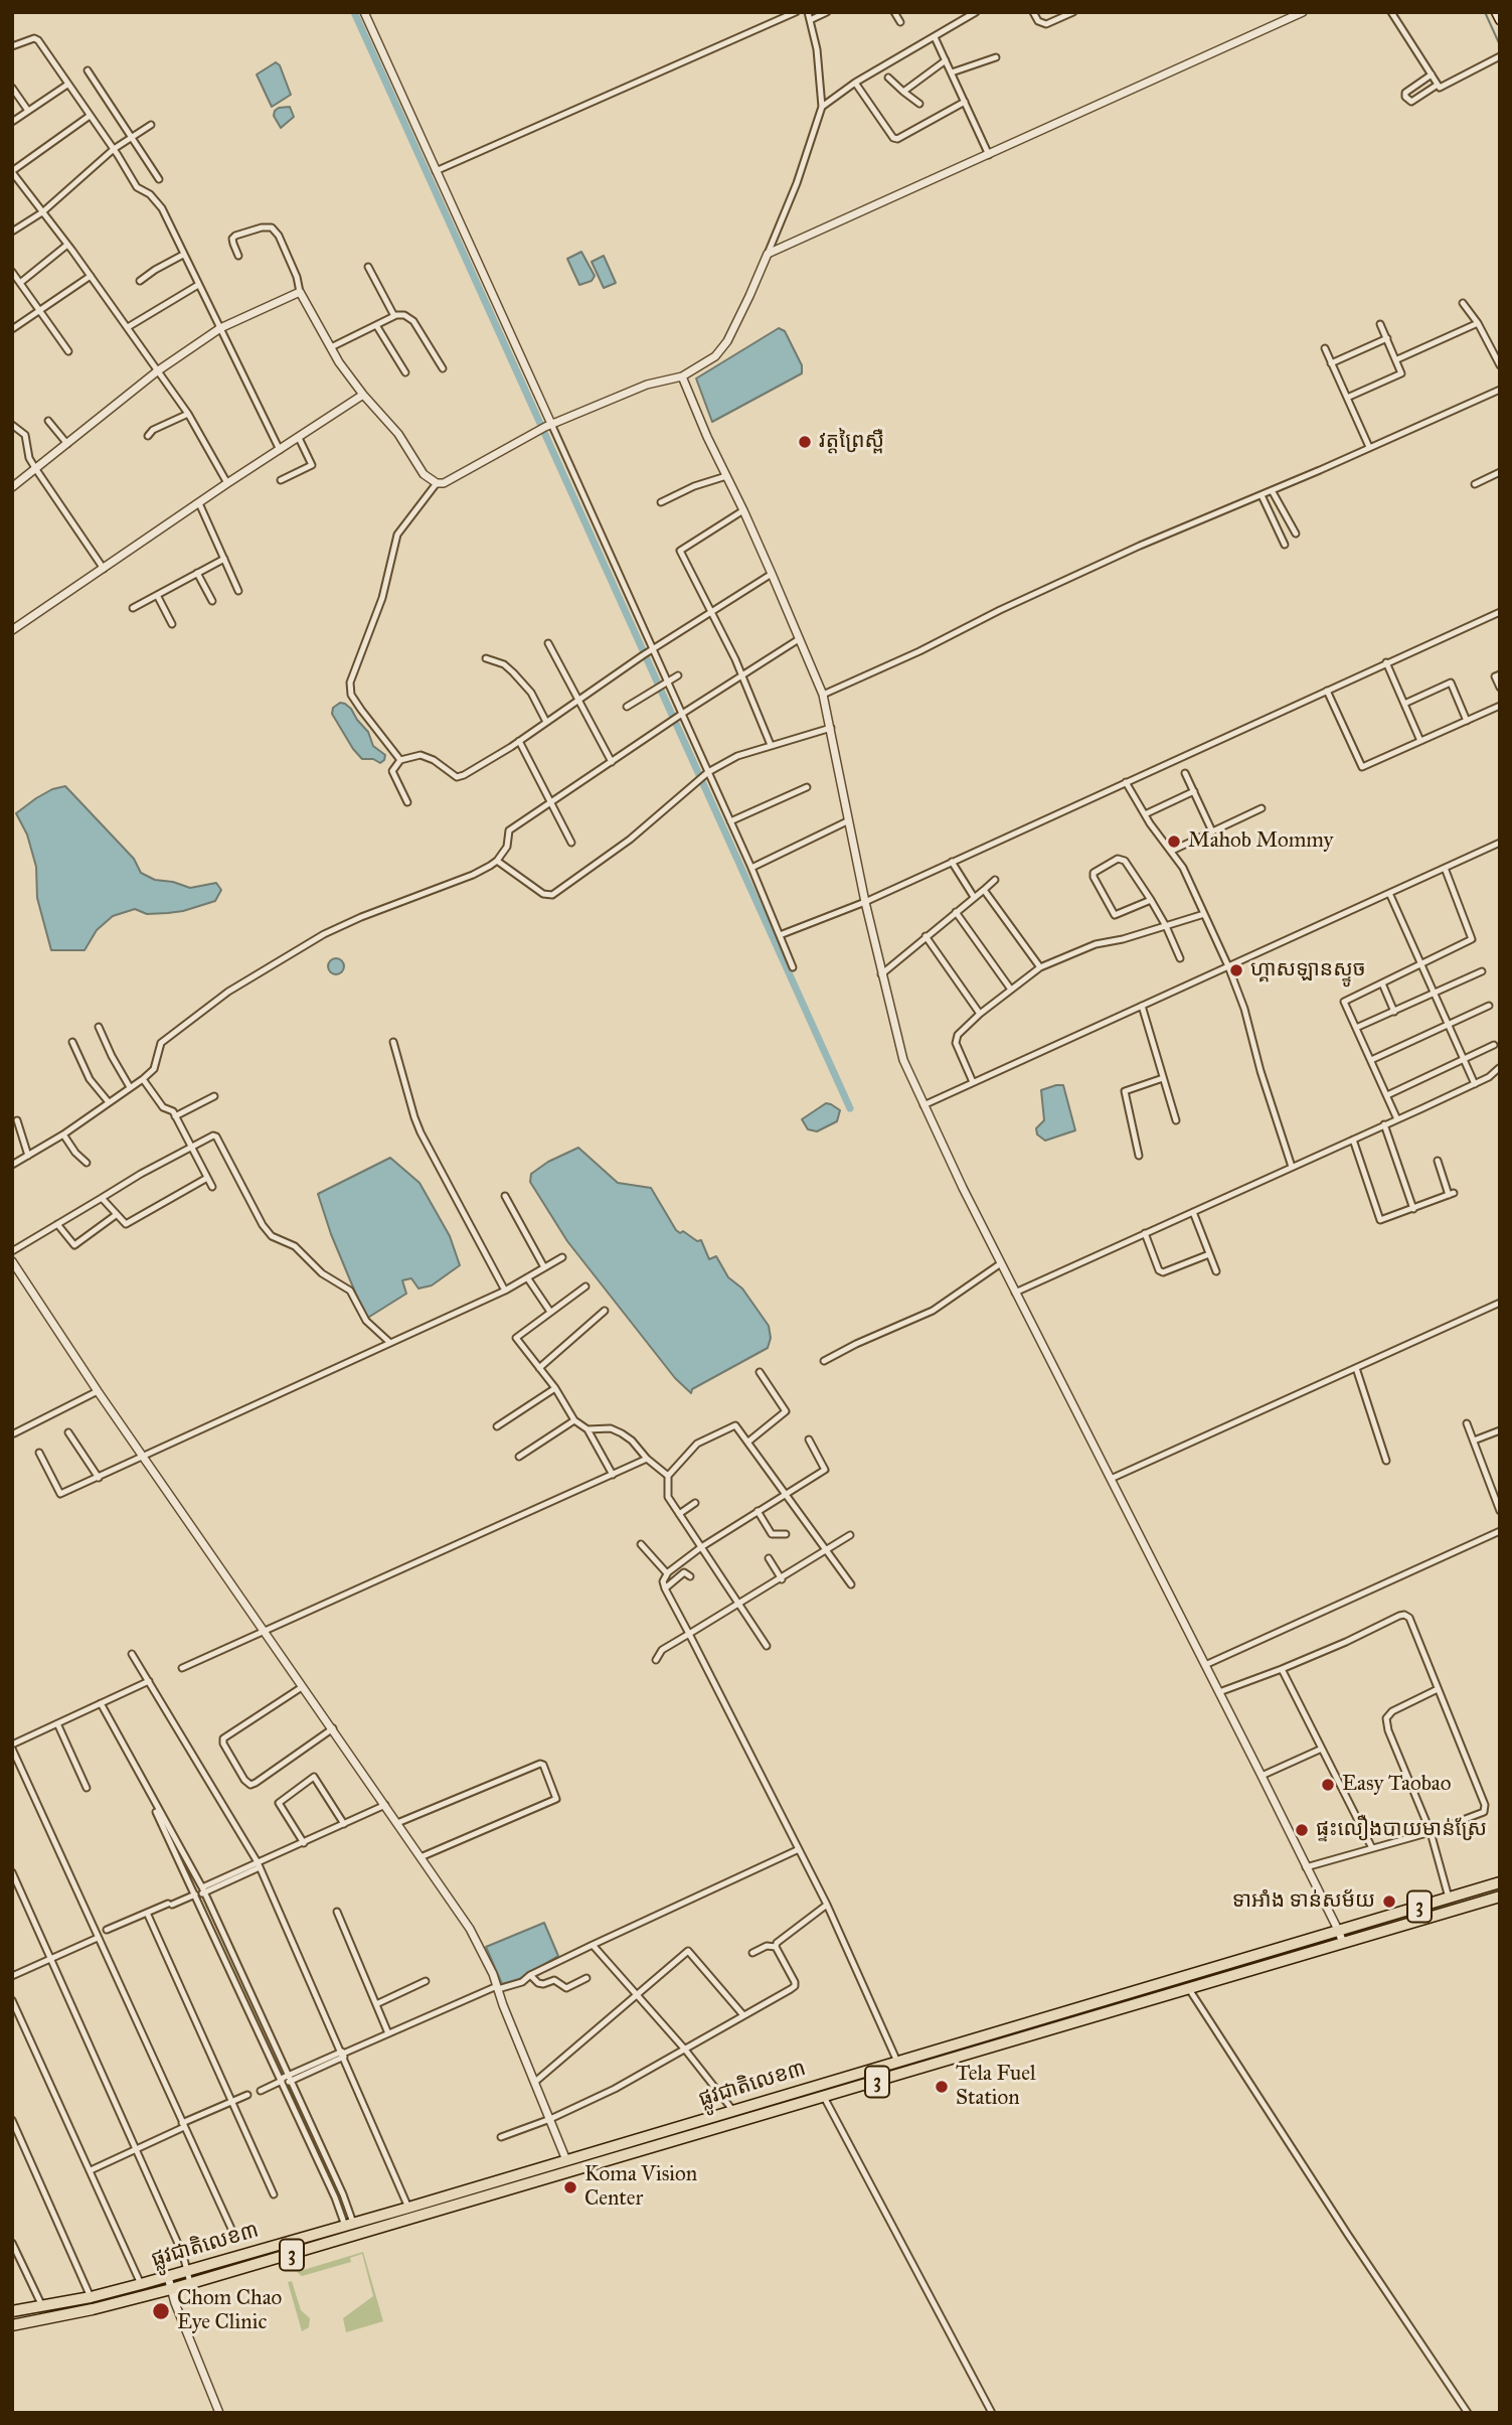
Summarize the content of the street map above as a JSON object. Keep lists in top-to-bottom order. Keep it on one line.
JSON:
{"streets":{"highway":["3","ផ្លូវជាតិលេខ៣"]},"places":["វត្តព្រៃស្ពឺ","Mahob Mommy","ហ្គាសឡានស្ទូច","Easy Taobao","ផ្ទះលឿងបាយមាន់ស្រែ","ទាអាំង ទាន់សម័យ","Tela Fuel Station","Koma Vision Center","Chom Chao Eye Clinic"]}
